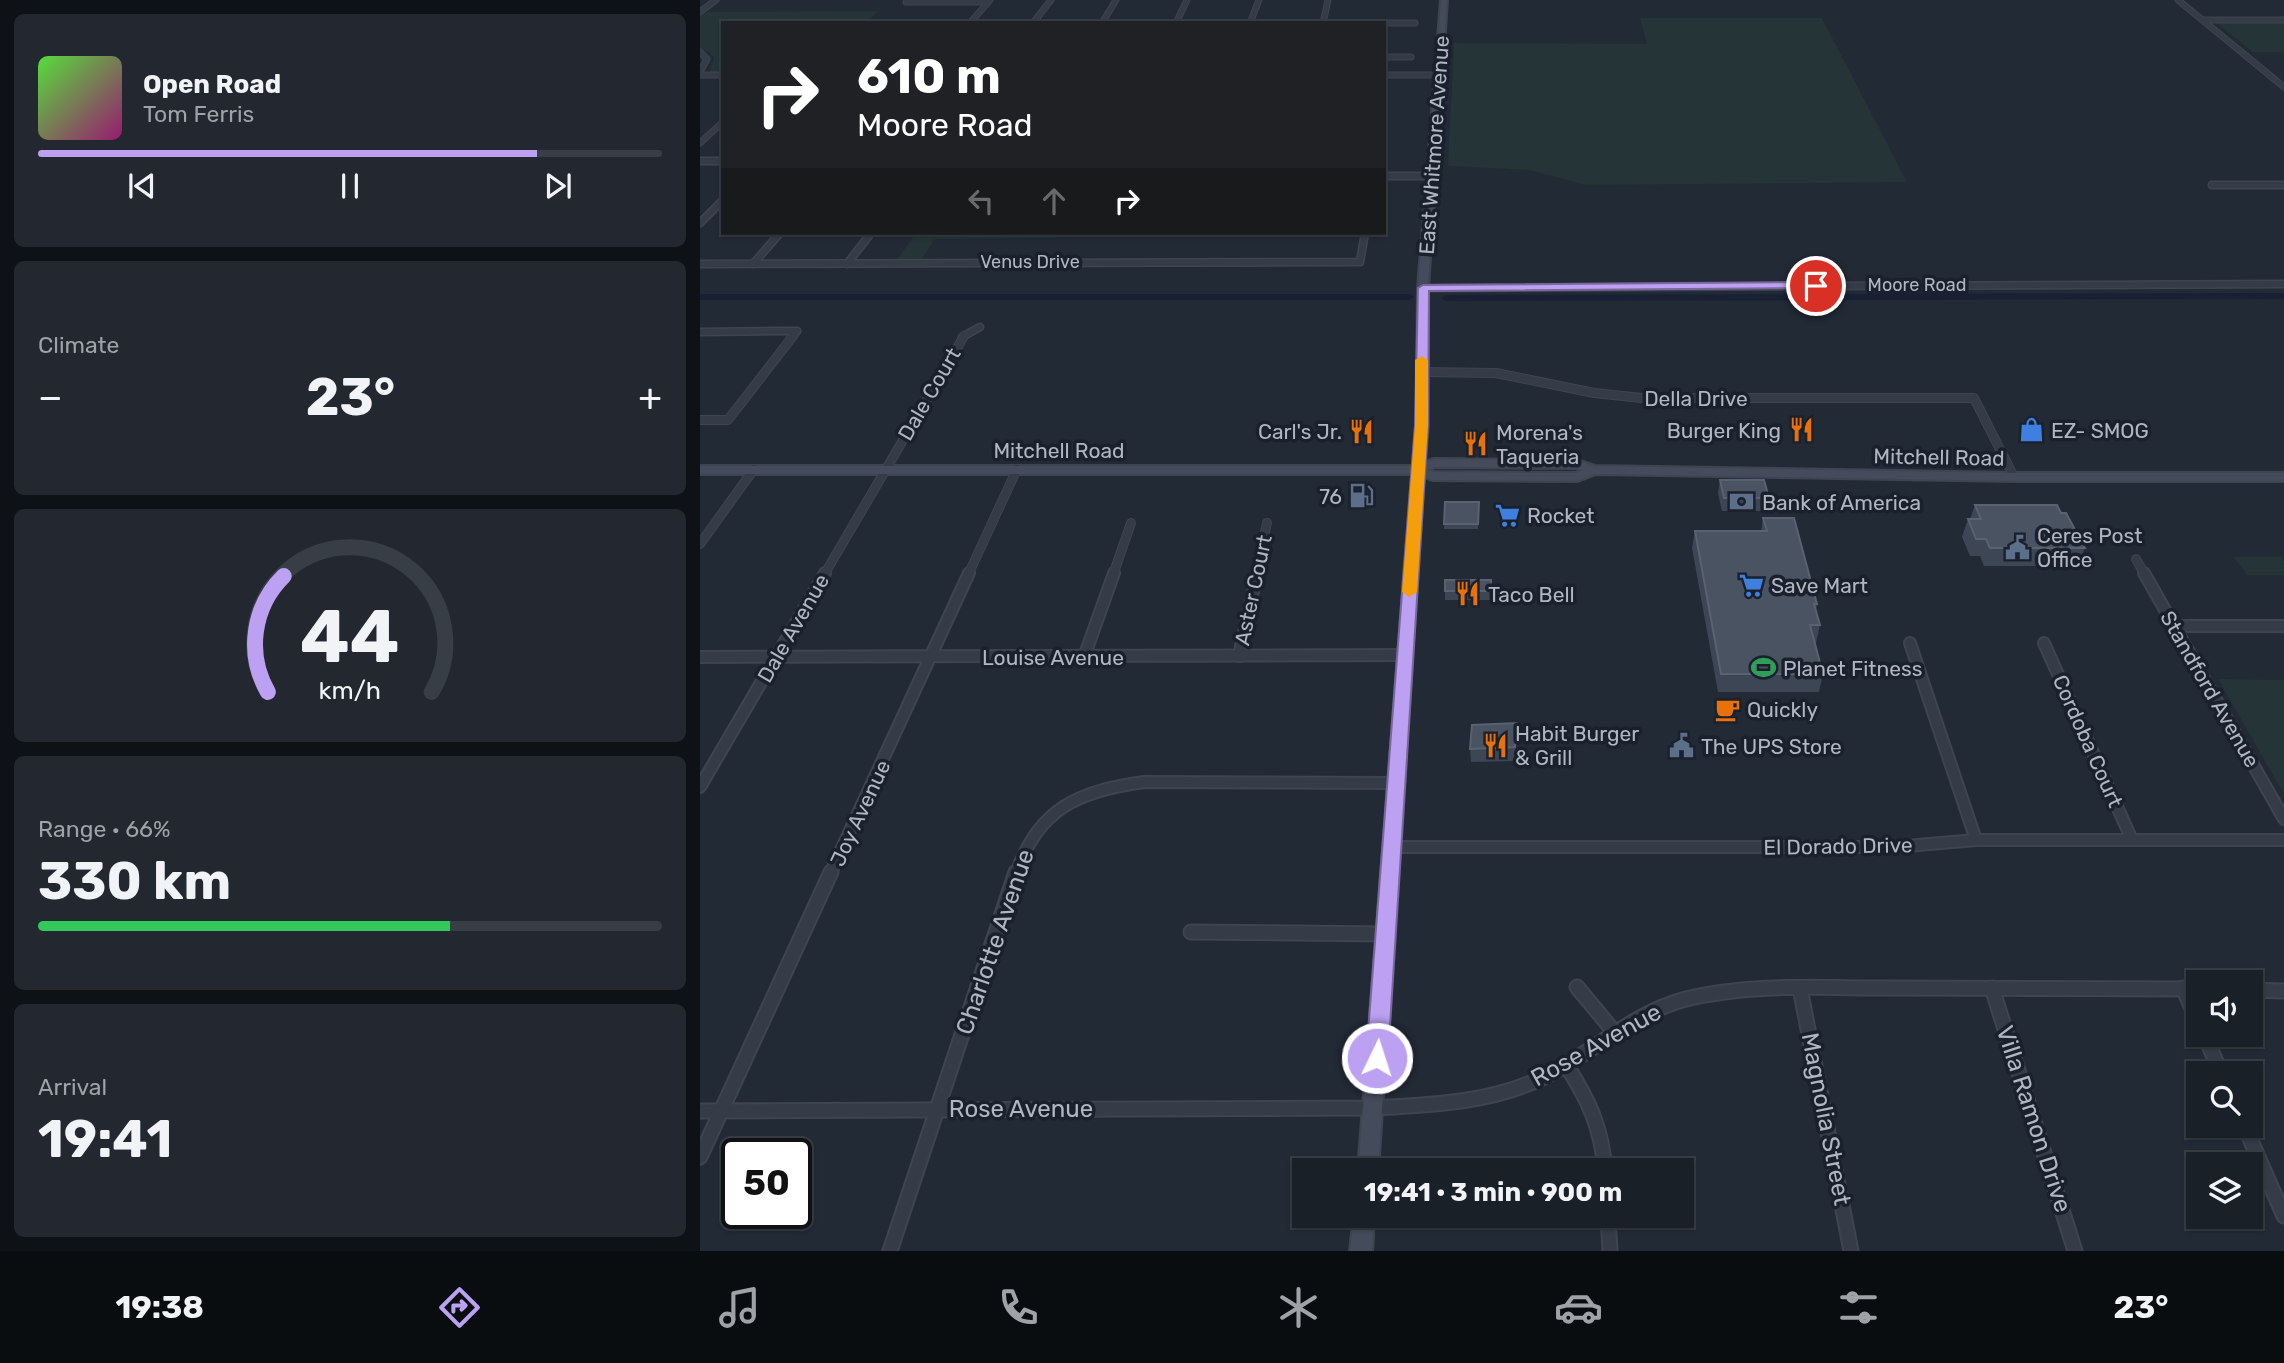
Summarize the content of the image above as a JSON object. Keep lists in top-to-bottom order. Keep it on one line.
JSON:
{"streets":{"main road":["East Whitmore Avenue","Mitchell Road"],"street":["Venus Drive","Moore Road","Dale Court","Della Drive","Aster Court","Dale Avenue","Louise Avenue","Standford Avenue","Cordoba Court","Joy Avenue","El Dorado Drive","Charlotte Avenue","Rose Avenue","Magnolia Street","Villa Ramon Drive"]},"crossings":[["East Whitmore Avenue","Moore Road"],["East Whitmore Avenue","Della Drive"],["East Whitmore Avenue","Mitchell Road"],["East Whitmore Avenue","Louise Avenue"],["East Whitmore Avenue","El Dorado Drive"],["East Whitmore Avenue","Charlotte Avenue"],["East Whitmore Avenue","Rose Avenue"],["Dale Court","Mitchell Road"],["Dale Court","Dale Avenue"],["Della Drive","Mitchell Road"],["Mitchell Road","Dale Avenue"],["Mitchell Road","Joy Avenue"],["Aster Court","Louise Avenue"],["Dale Avenue","Louise Avenue"],["Louise Avenue","Joy Avenue"],["Cordoba Court","El Dorado Drive"],["Joy Avenue","Rose Avenue"],["Charlotte Avenue","Rose Avenue"],["Rose Avenue","Magnolia Street"],["Rose Avenue","Villa Ramon Drive"]],"places":{"restaurant":["Burger King","Carl's Jr.","Morena's Taqueria","Taco Bell","Habit Burger & Grill"],"shop":["EZ- SMOG"],"fuel station":["76"],"bank":["Bank of America"],"supermarket":["Rocket","Save Mart"],"public building":["Ceres Post Office","The UPS Store"],"sports":["Planet Fitness"],"cafe":["Quickly"]},"page":{"turn":["610 m","Moore Road"],"song":["Open Road","Tom Ferris"],"tile":["Climate",["Range · 66%","330 km"],["Arrival","19:41"]],"heat":["−","23°","+"],"limit":"50","trip":"19:41 · 3 min · 900 m","tabs":["19:38","23°"],"gauge":["44","km/h"]}}
